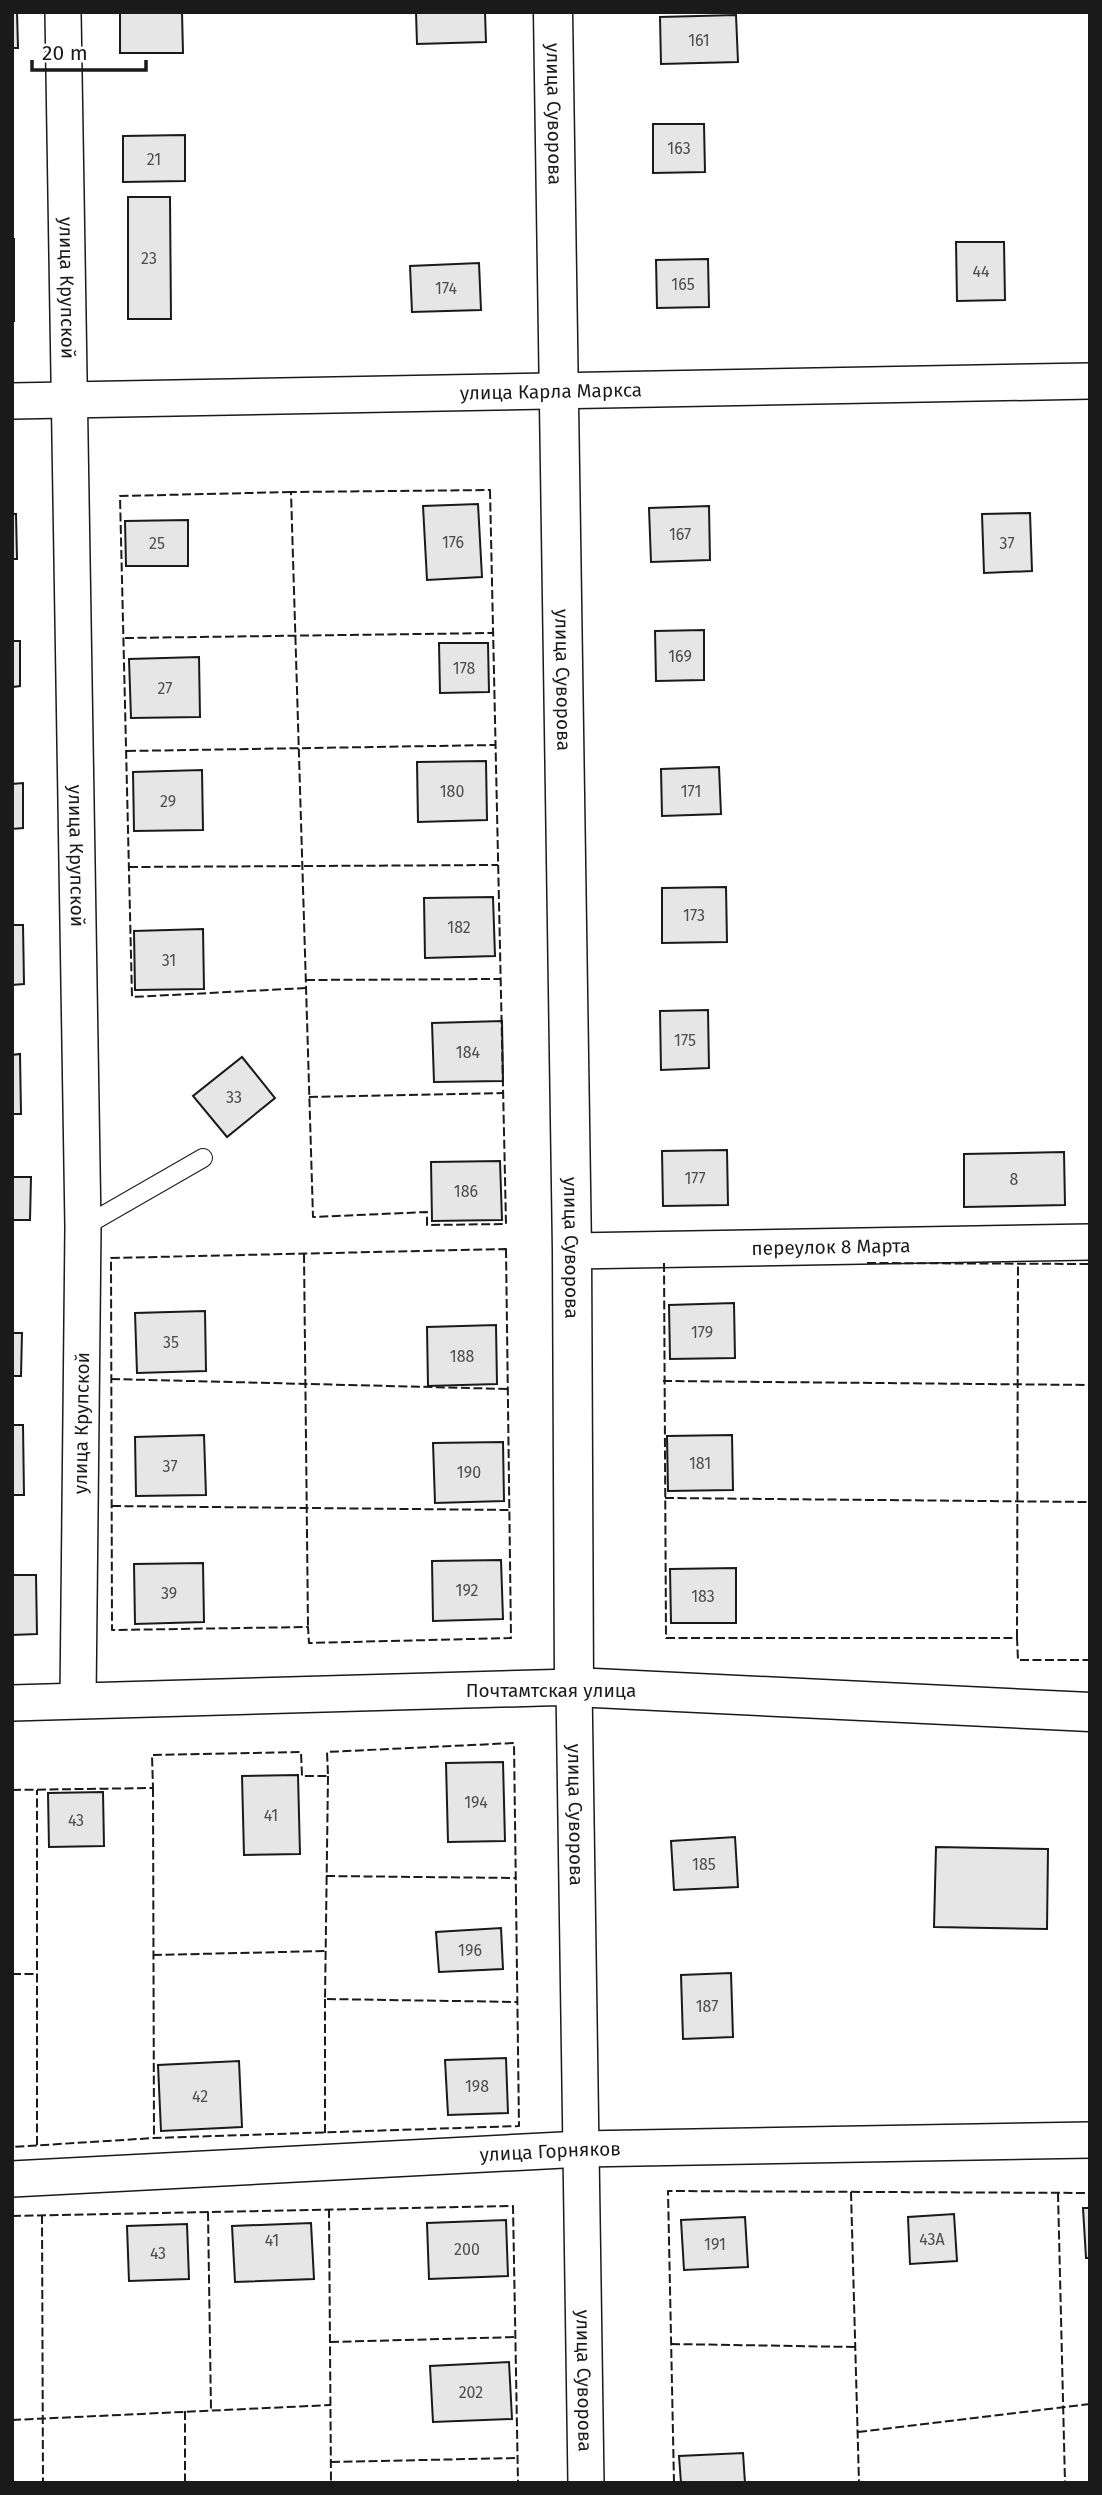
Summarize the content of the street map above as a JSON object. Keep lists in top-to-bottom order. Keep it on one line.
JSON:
{"streets":{"street":["улица Суворова","улица Крупской","улица Карла Маркса","переулок 8 Марта","Почтамтская улица","улица Горняков"]},"crossings":[["улица Суворова","улица Карла Маркса"],["улица Суворова","переулок 8 Марта"],["улица Суворова","Почтамтская улица"],["улица Суворова","улица Горняков"],["улица Крупской","улица Карла Маркса"],["улица Крупской","Почтамтская улица"]],"house_numbers":["161","163","21","23","44","165","174","167","176","25","37","169","178","27","180","171","29","173","182","31","175","184","33","177","8","186","179","35","188","181","37","190","192","39","183","194","41","43","185","196","187","198","42","43А","41","191","200","43","202"],"scale_bar":"20 m"}
